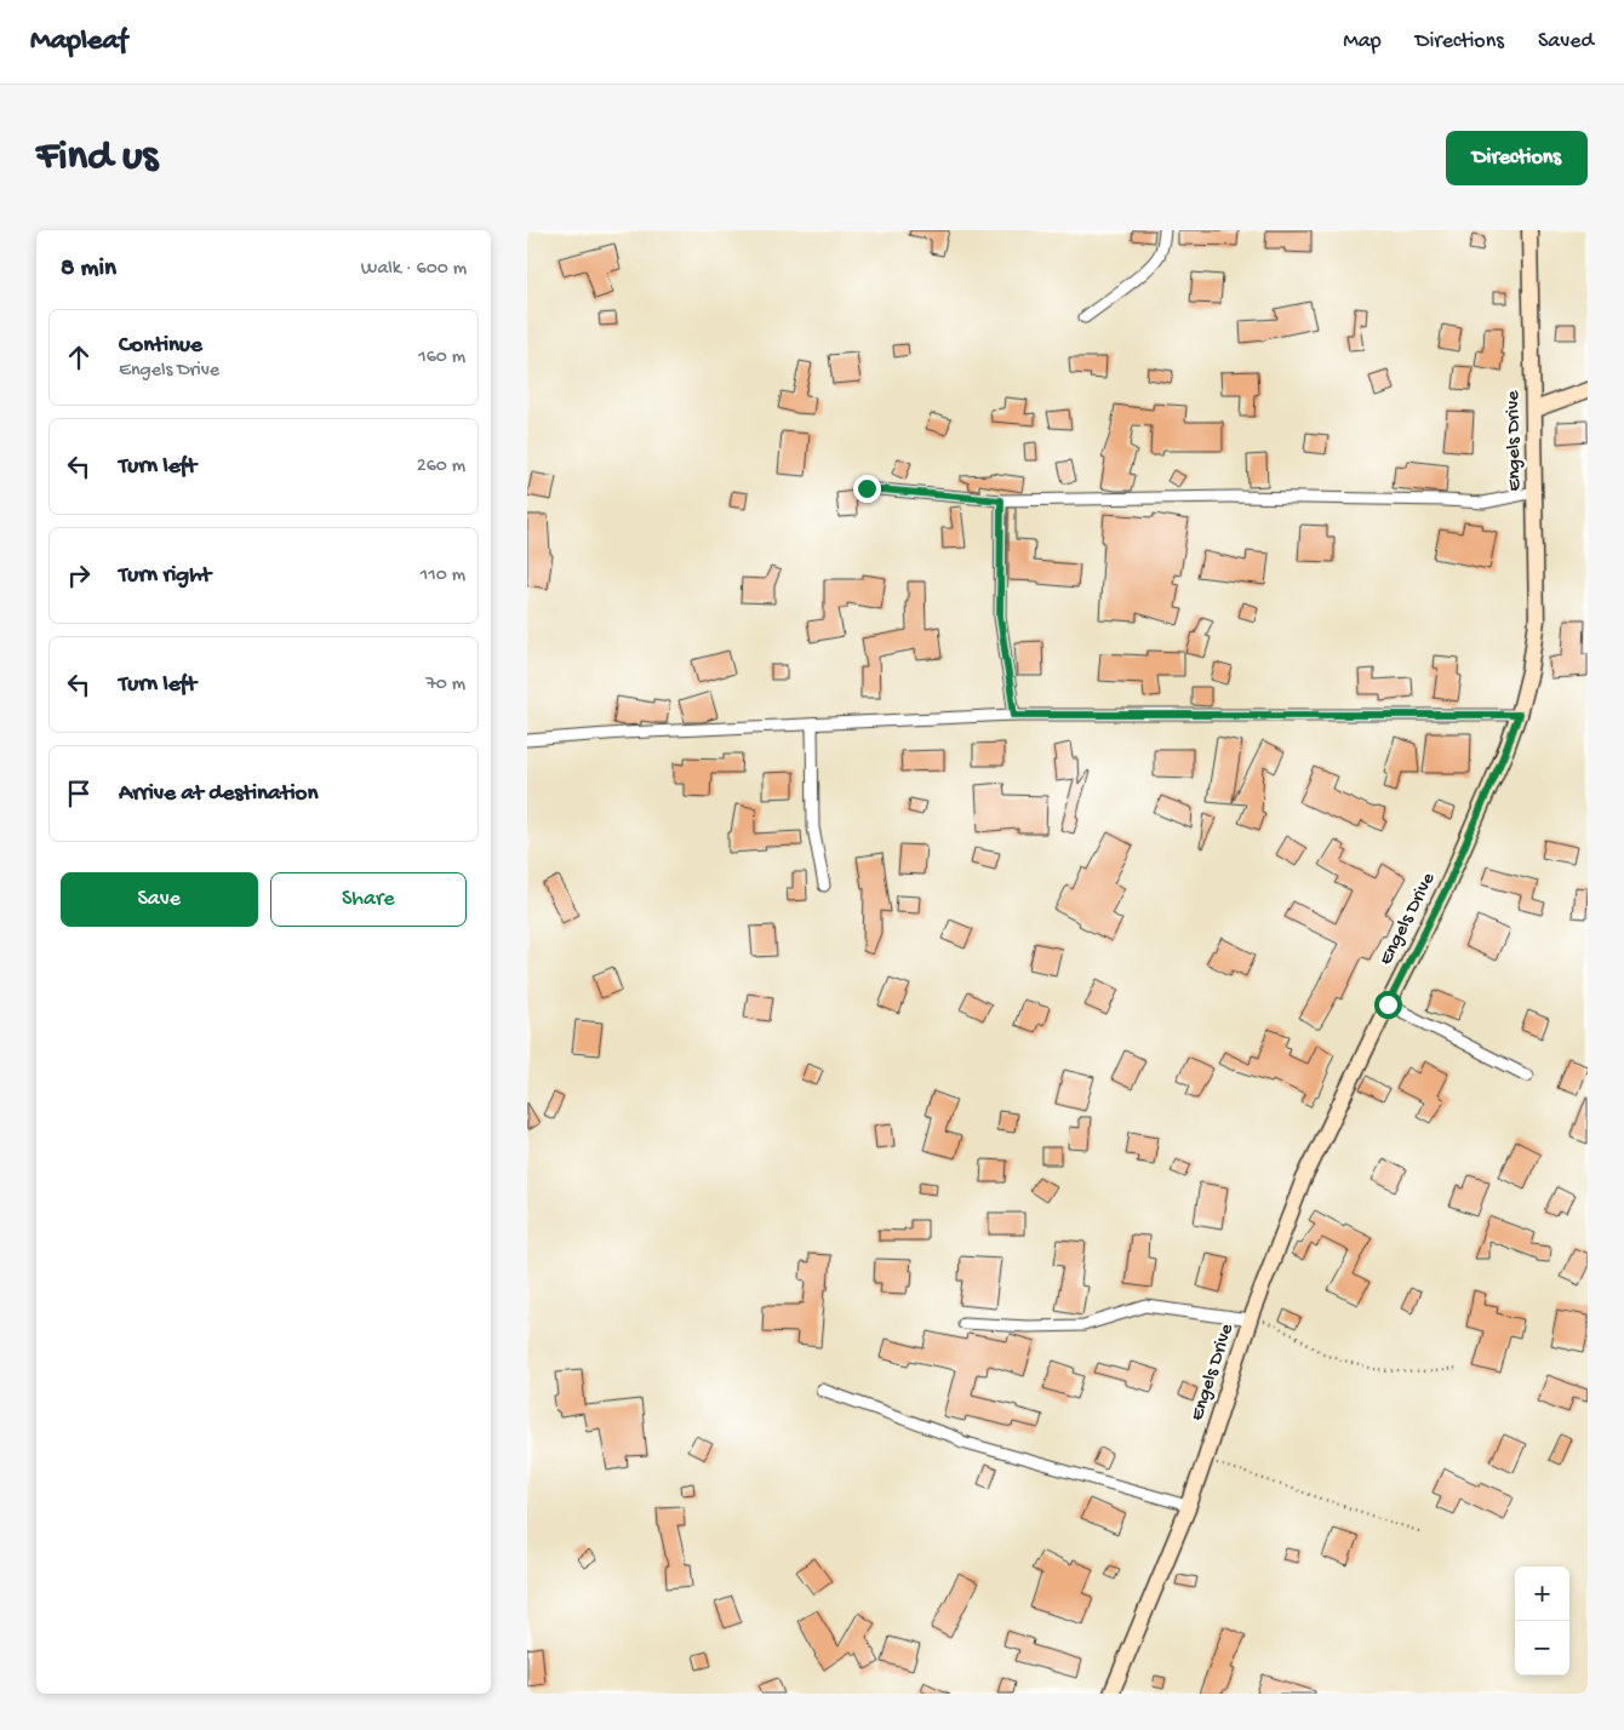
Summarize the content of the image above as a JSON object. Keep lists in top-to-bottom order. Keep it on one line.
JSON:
{"streets":{"street":["Engels Drive"]},"page":{"header":"Mapleaf","nav":["Map","Directions","Saved"],"buttons":["Directions",["Save","Share"]],"title":"Find us","heading":["8 min","Walk · 600 m"],"list":[["Continue","Engels Drive","160 m"],["Turn left","260 m"],["Turn right","110 m"],["Turn left","70 m"],"Arrive at destination"],"map_buttons":["+","−"]}}
